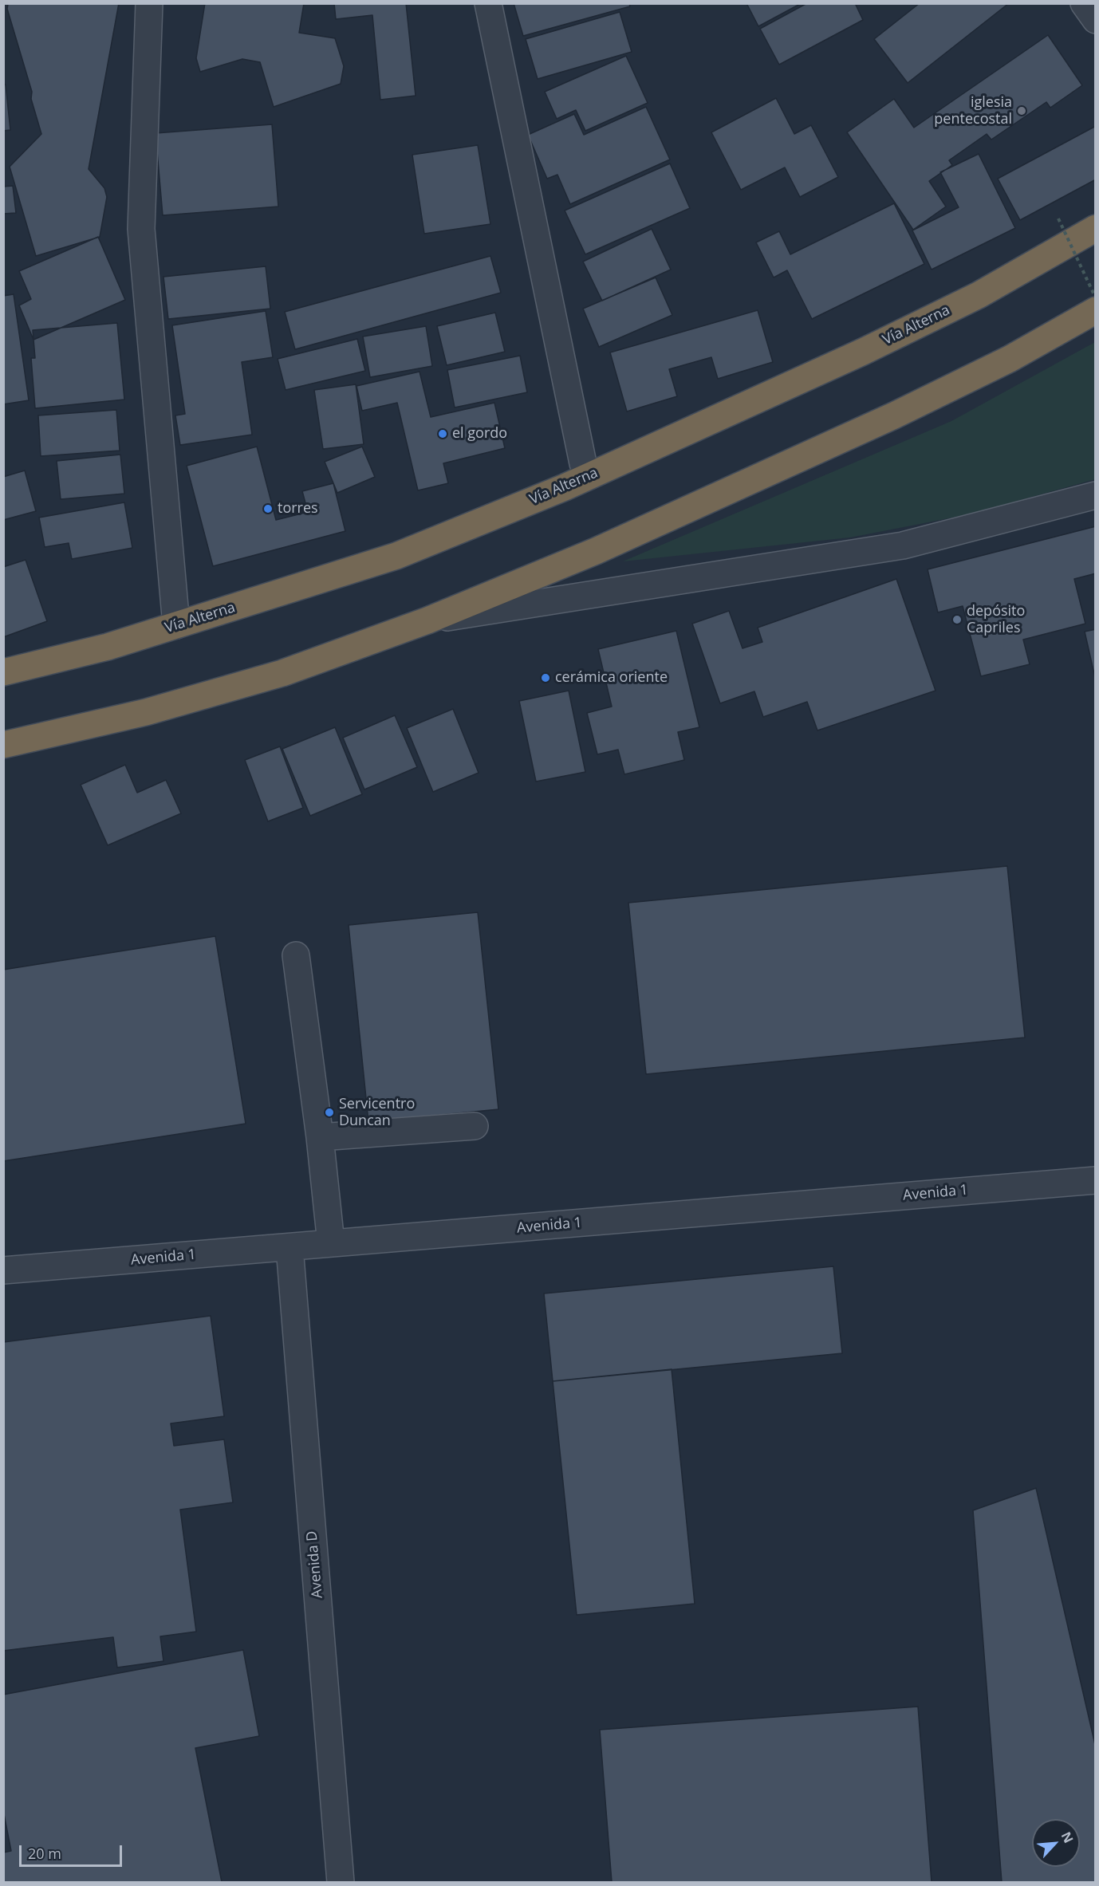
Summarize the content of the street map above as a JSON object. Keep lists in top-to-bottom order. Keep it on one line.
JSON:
{"streets":{"highway":["Vía Alterna"],"street":["Avenida 1","Avenida D"]},"crossings":[["Avenida 1","Avenida D"]],"places":["iglesia pentecostal","el gordo","torres","depósito Capriles","cerámica oriente","Servicentro Duncan"],"scale_bar":"20 m","north":"top right"}
